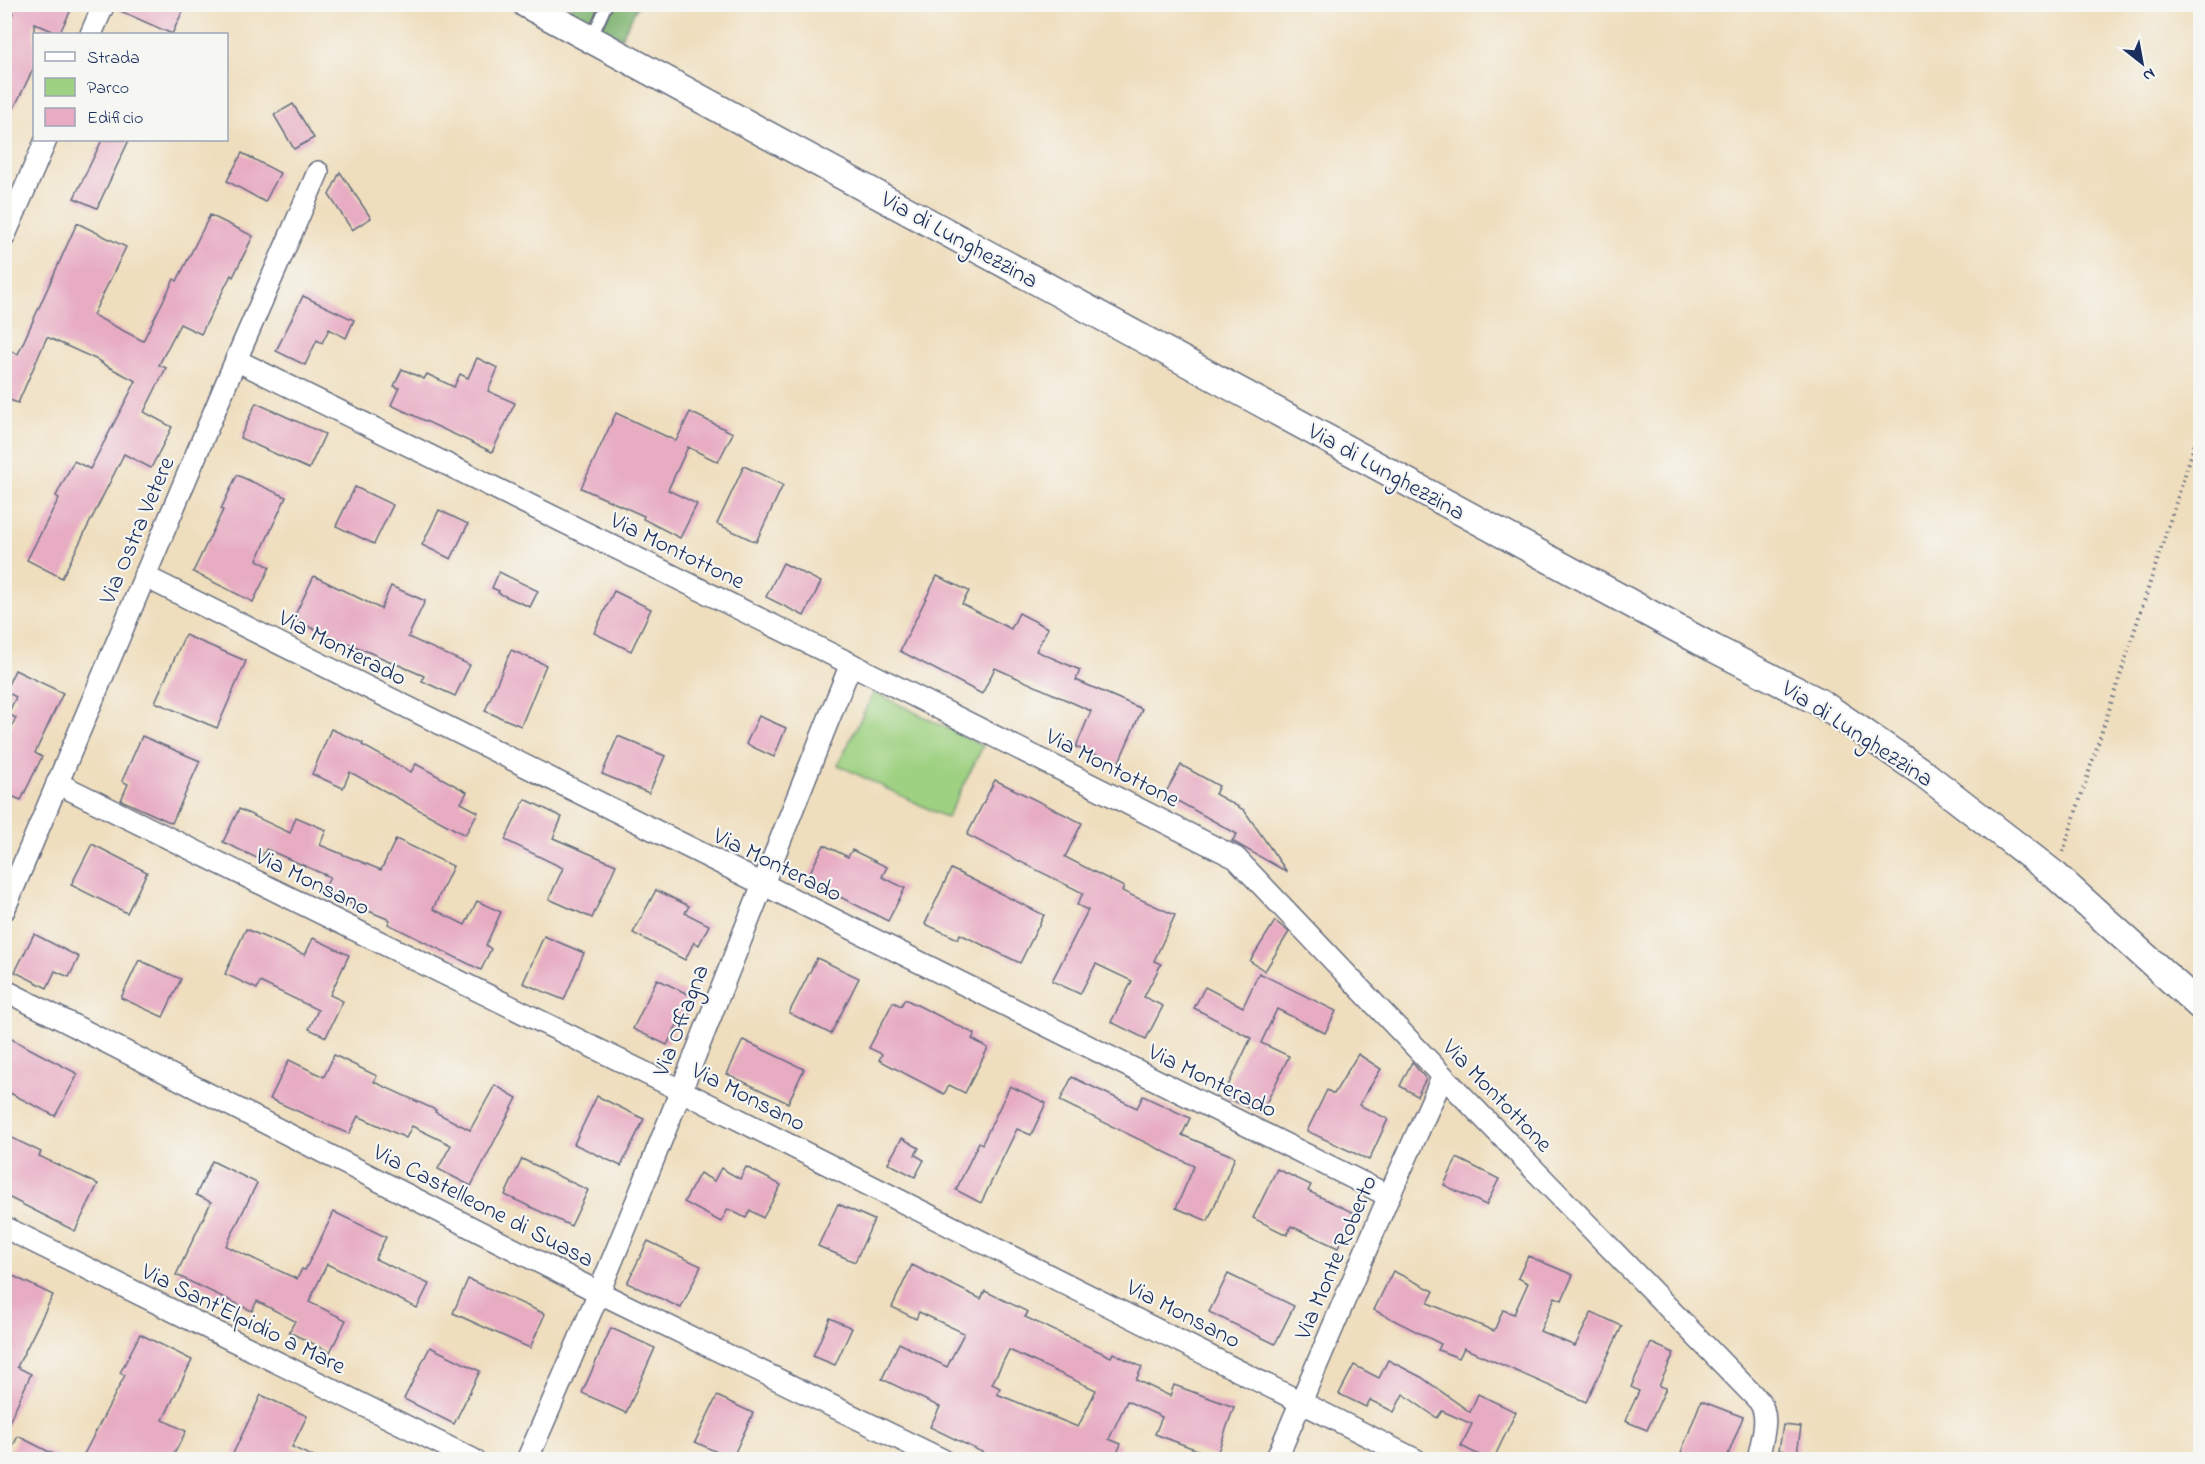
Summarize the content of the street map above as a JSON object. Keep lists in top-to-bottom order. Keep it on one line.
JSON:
{"streets":{"street":["Via di Lunghezzina","Via Ostra Vetere","Via Montottone","Via Monterado","Via Monsano","Via Offagna","Via Castelleone di Suasa","Via Monte Roberto","Via Sant'Elpidio a Mare"]},"crossings":[["Via Ostra Vetere","Via Montottone"],["Via Ostra Vetere","Via Monterado"],["Via Ostra Vetere","Via Monsano"],["Via Montottone","Via Offagna"],["Via Montottone","Via Monte Roberto"],["Via Monterado","Via Offagna"],["Via Monterado","Via Monte Roberto"],["Via Monsano","Via Offagna"],["Via Monsano","Via Monte Roberto"],["Via Offagna","Via Castelleone di Suasa"]],"legend":["Strada","Parco","Edificio"],"north":"bottom right"}
